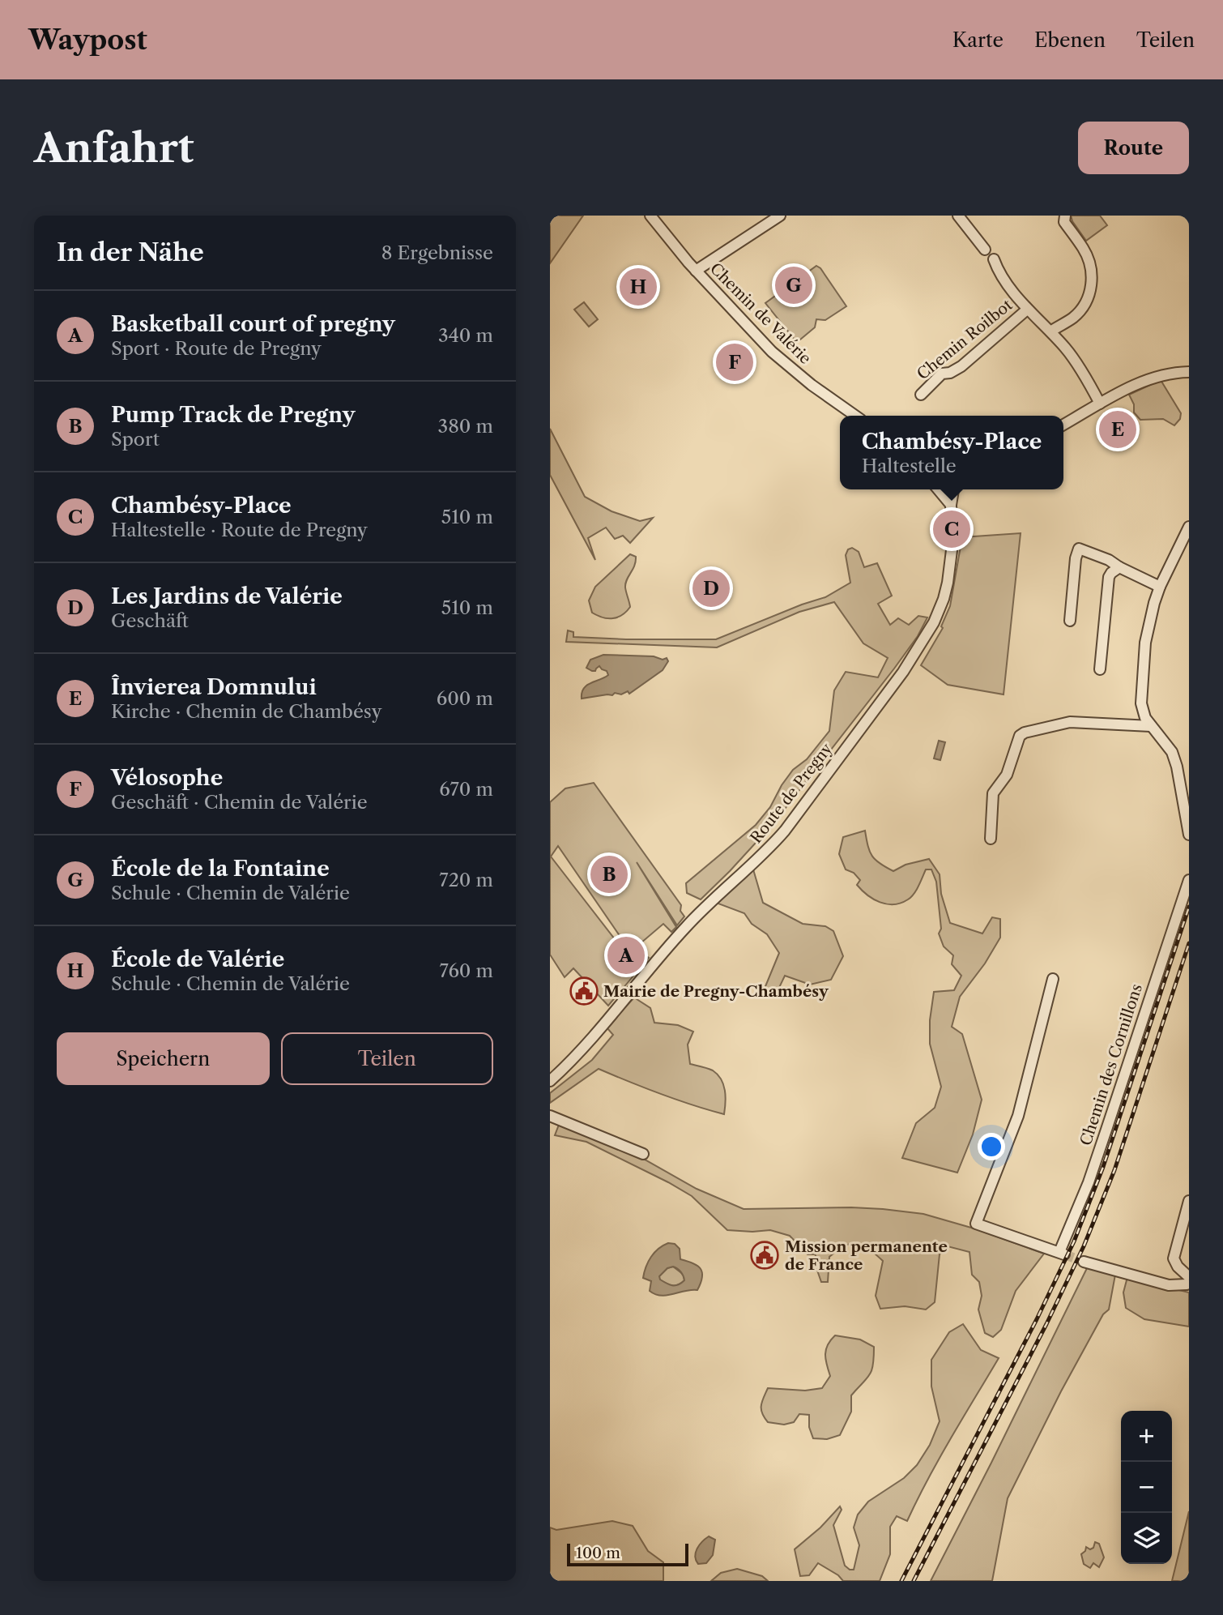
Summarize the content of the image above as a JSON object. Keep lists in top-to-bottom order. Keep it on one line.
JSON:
{"streets":{"street":["Chemin de Valérie","Chemin Roilbot","Route de Pregny","Chemin des Cornillons"]},"places":{"public building":["Mairie de Pregny-Chambésy","Mission permanente de France"]},"scale_bar":"100 m","page":{"header":"Waypost","nav":["Karte","Ebenen","Teilen"],"buttons":["Route",["Speichern","Teilen"]],"title":"Anfahrt","heading":["In der Nähe","8 Ergebnisse"],"pins":["G","H","F","E","C","D","B","A"],"list":[{"mark":"A","name":"Basketball court of pregny","note":"Sport · Route de Pregny","value":"340 m"},{"mark":"B","name":"Pump Track de Pregny","note":"Sport","value":"380 m"},{"mark":"C","name":"Chambésy-Place","note":"Haltestelle · Route de Pregny","value":"510 m"},{"mark":"D","name":"Les Jardins de Valérie","note":"Geschäft","value":"510 m"},{"mark":"E","name":"Învierea Domnului","note":"Kirche · Chemin de Chambésy","value":"600 m"},{"mark":"F","name":"Vélosophe","note":"Geschäft · Chemin de Valérie","value":"670 m"},{"mark":"G","name":"École de la Fontaine","note":"Schule · Chemin de Valérie","value":"720 m"},{"mark":"H","name":"École de Valérie","note":"Schule · Chemin de Valérie","value":"760 m"}],"popup":["Chambésy-Place","Haltestelle"],"map_buttons":["+","−"],"scale":"100 m"}}
